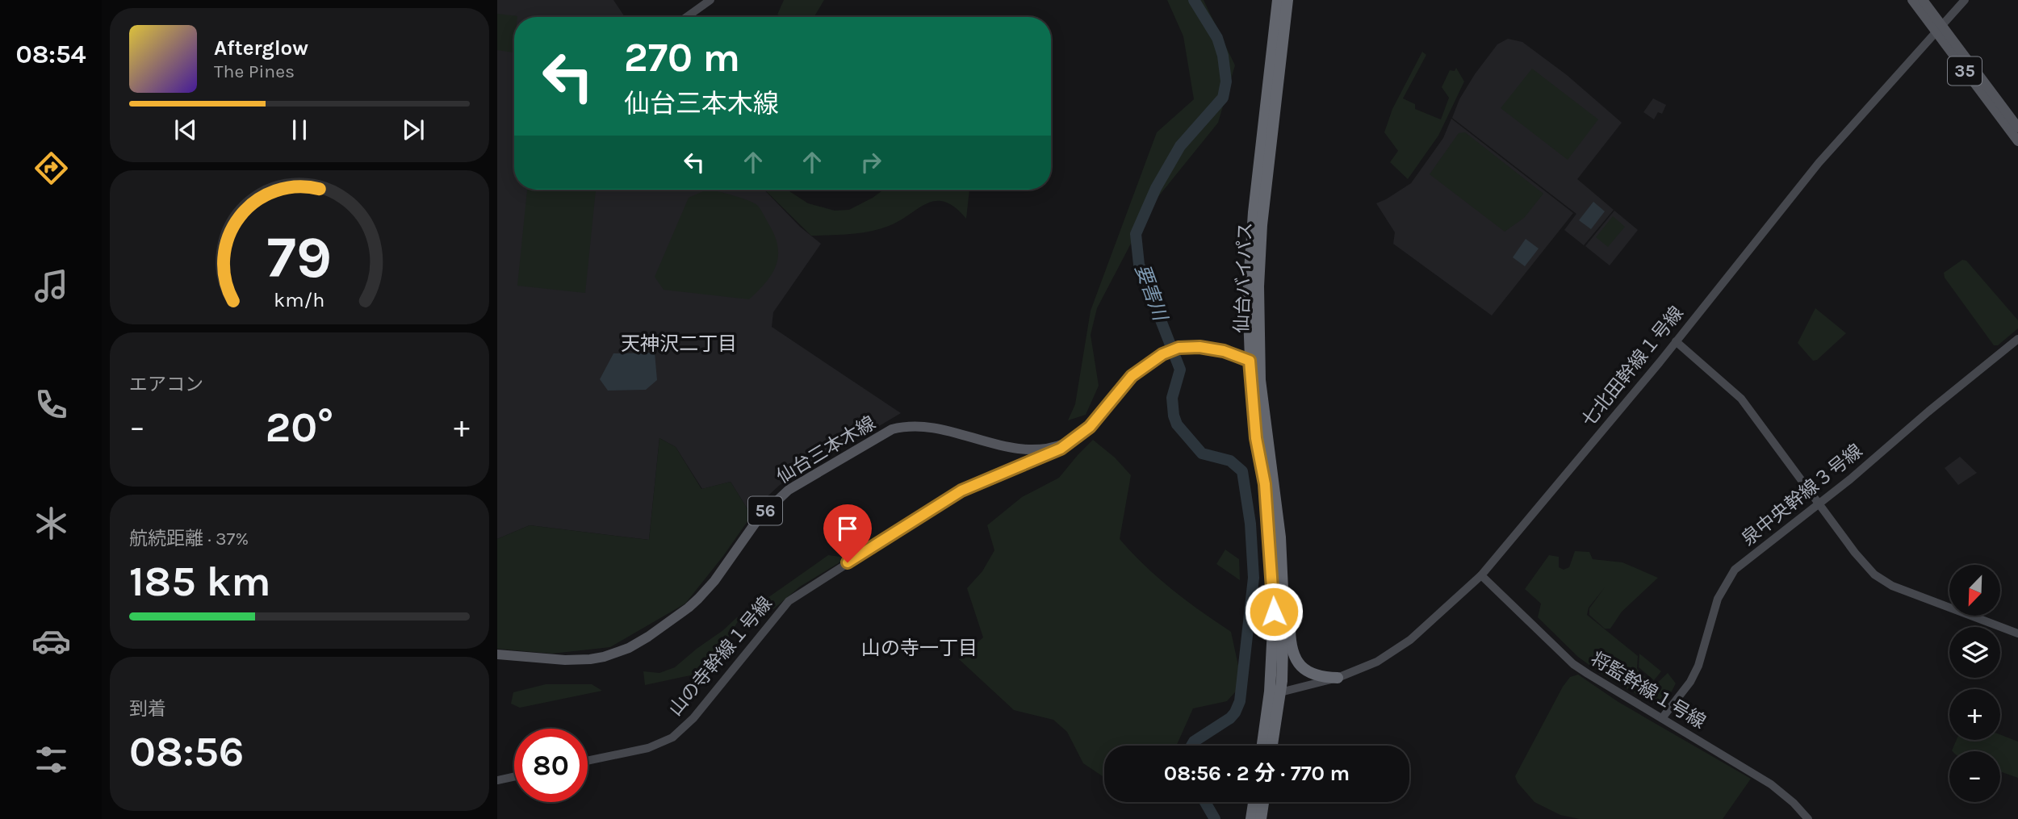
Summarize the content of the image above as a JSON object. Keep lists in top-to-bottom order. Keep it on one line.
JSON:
{"streets":{"highway":["仙台バイパス"],"main road":["35","仙台三本木線","56"],"street":["七北田幹線１号線","泉中央幹線３号線","山の寺幹線１号線","将監幹線１号線"]},"crossings":[["35","七北田幹線１号線"],["仙台バイパス","七北田幹線１号線"],["仙台バイパス","仙台三本木線"],["七北田幹線１号線","将監幹線１号線"],["仙台三本木線","山の寺幹線１号線"],["泉中央幹線３号線","将監幹線１号線"]],"districts":["天神沢二丁目","山の寺一丁目"],"water":["要害川"],"north":"bottom left","page":{"tabs":"08:54","turn":["270 m","仙台三本木線"],"song":["Afterglow","The Pines"],"tile":["エアコン",["航続距離 · 37%","185 km"],["到着","08:56"]],"heat":["−","20°","+"],"map_buttons":["+","−"],"limit":"80","trip":"08:56 · 2 分 · 770 m","gauge":["79","km/h"]}}
